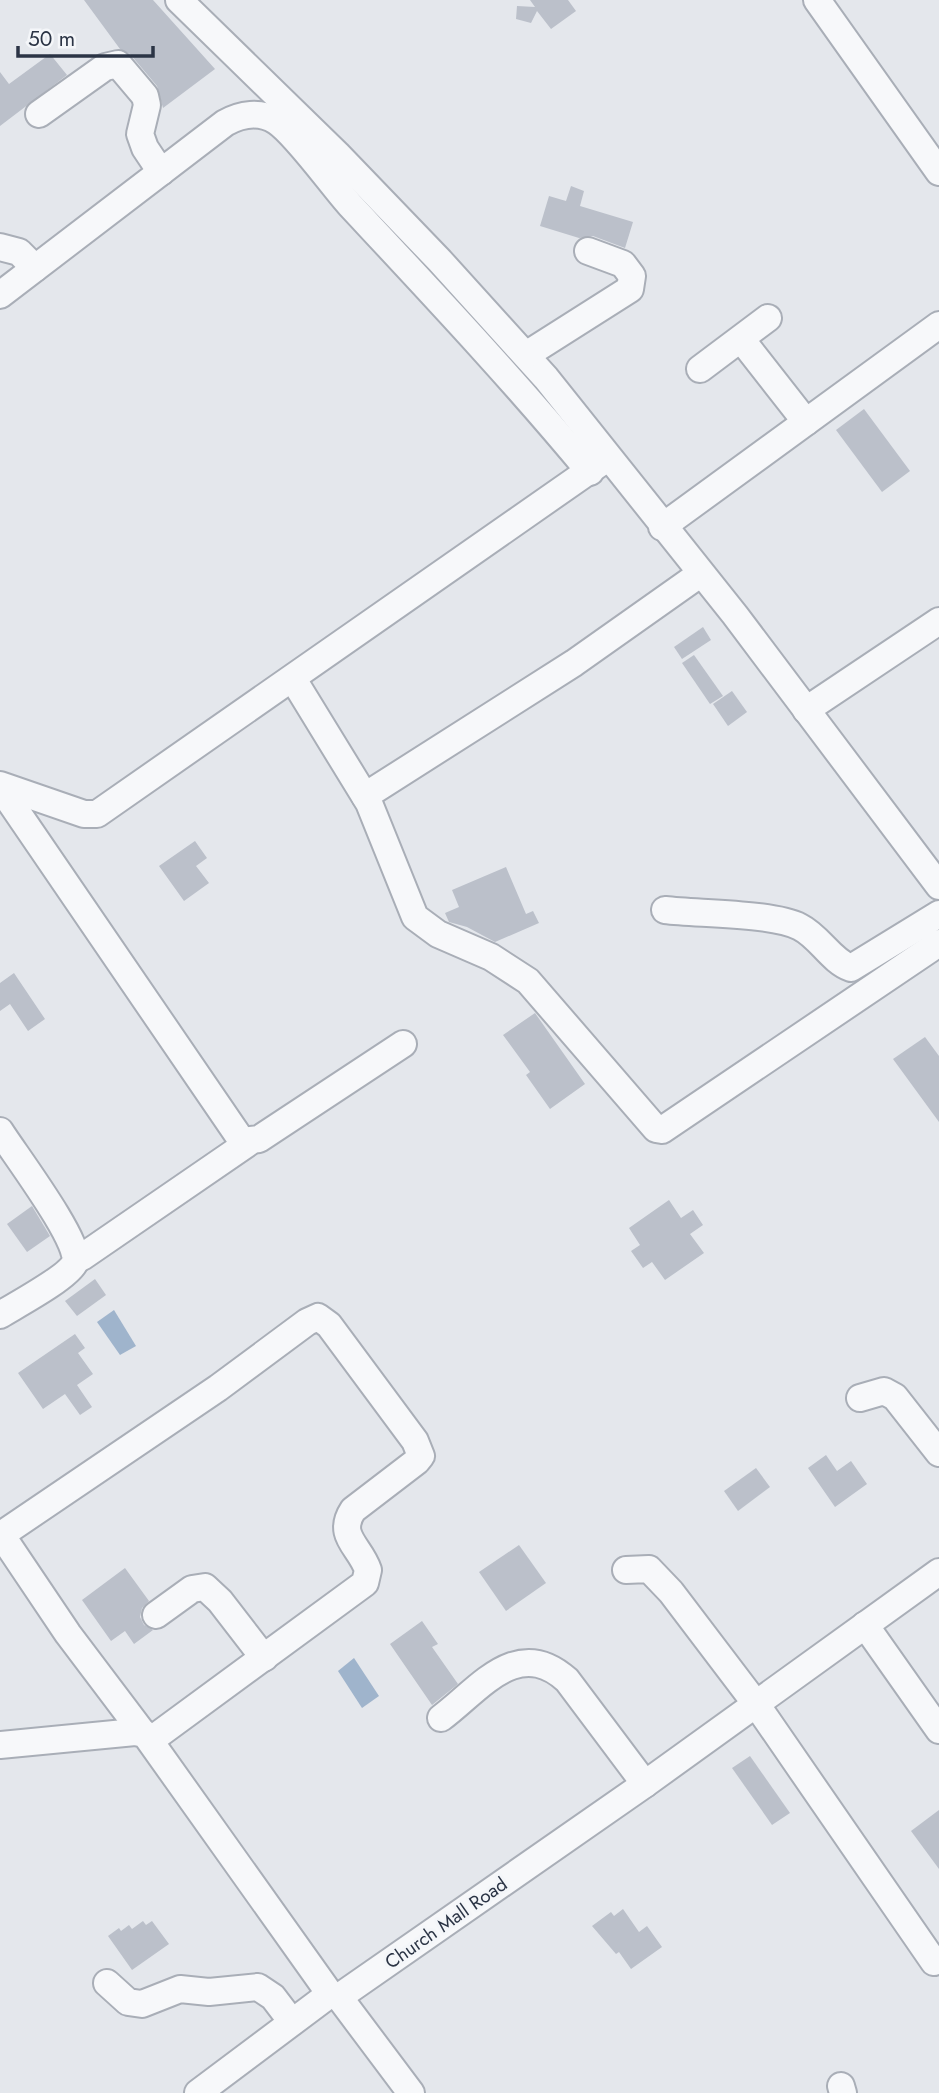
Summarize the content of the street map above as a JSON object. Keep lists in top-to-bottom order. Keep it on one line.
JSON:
{"streets":{"street":["Church Mall Road"]},"scale_bar":"50 m"}
